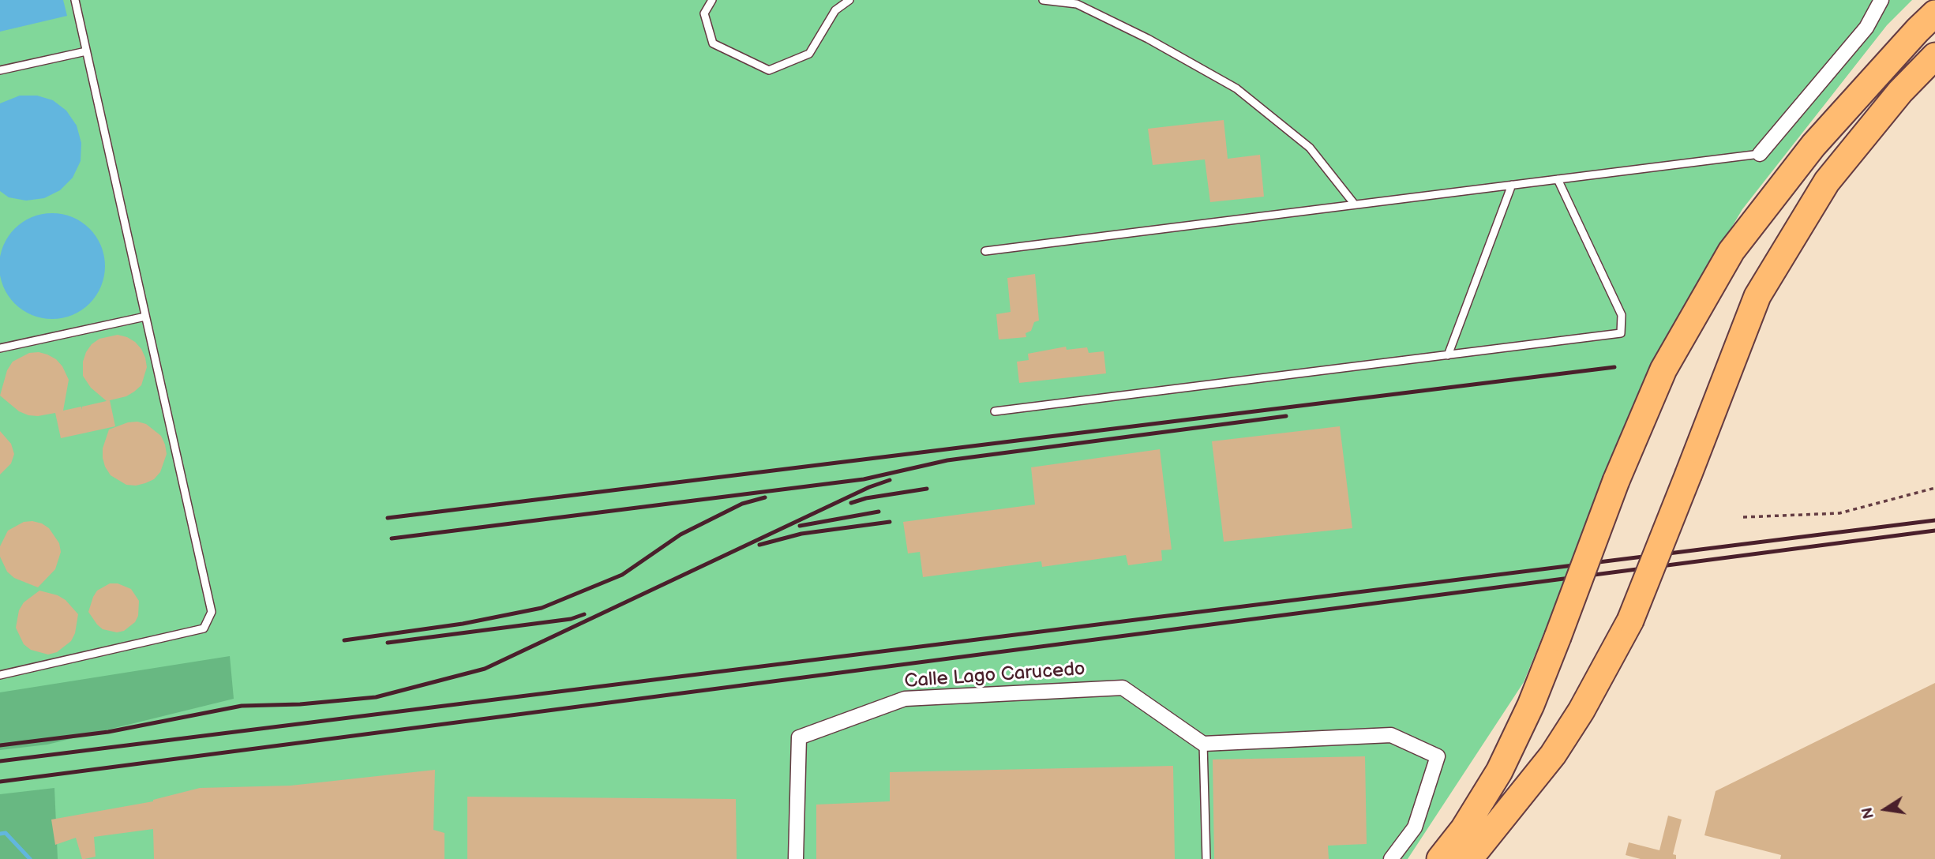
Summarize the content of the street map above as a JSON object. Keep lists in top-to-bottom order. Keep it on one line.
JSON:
{"streets":{"street":["Calle Lago Carucedo"]},"north":"left"}
